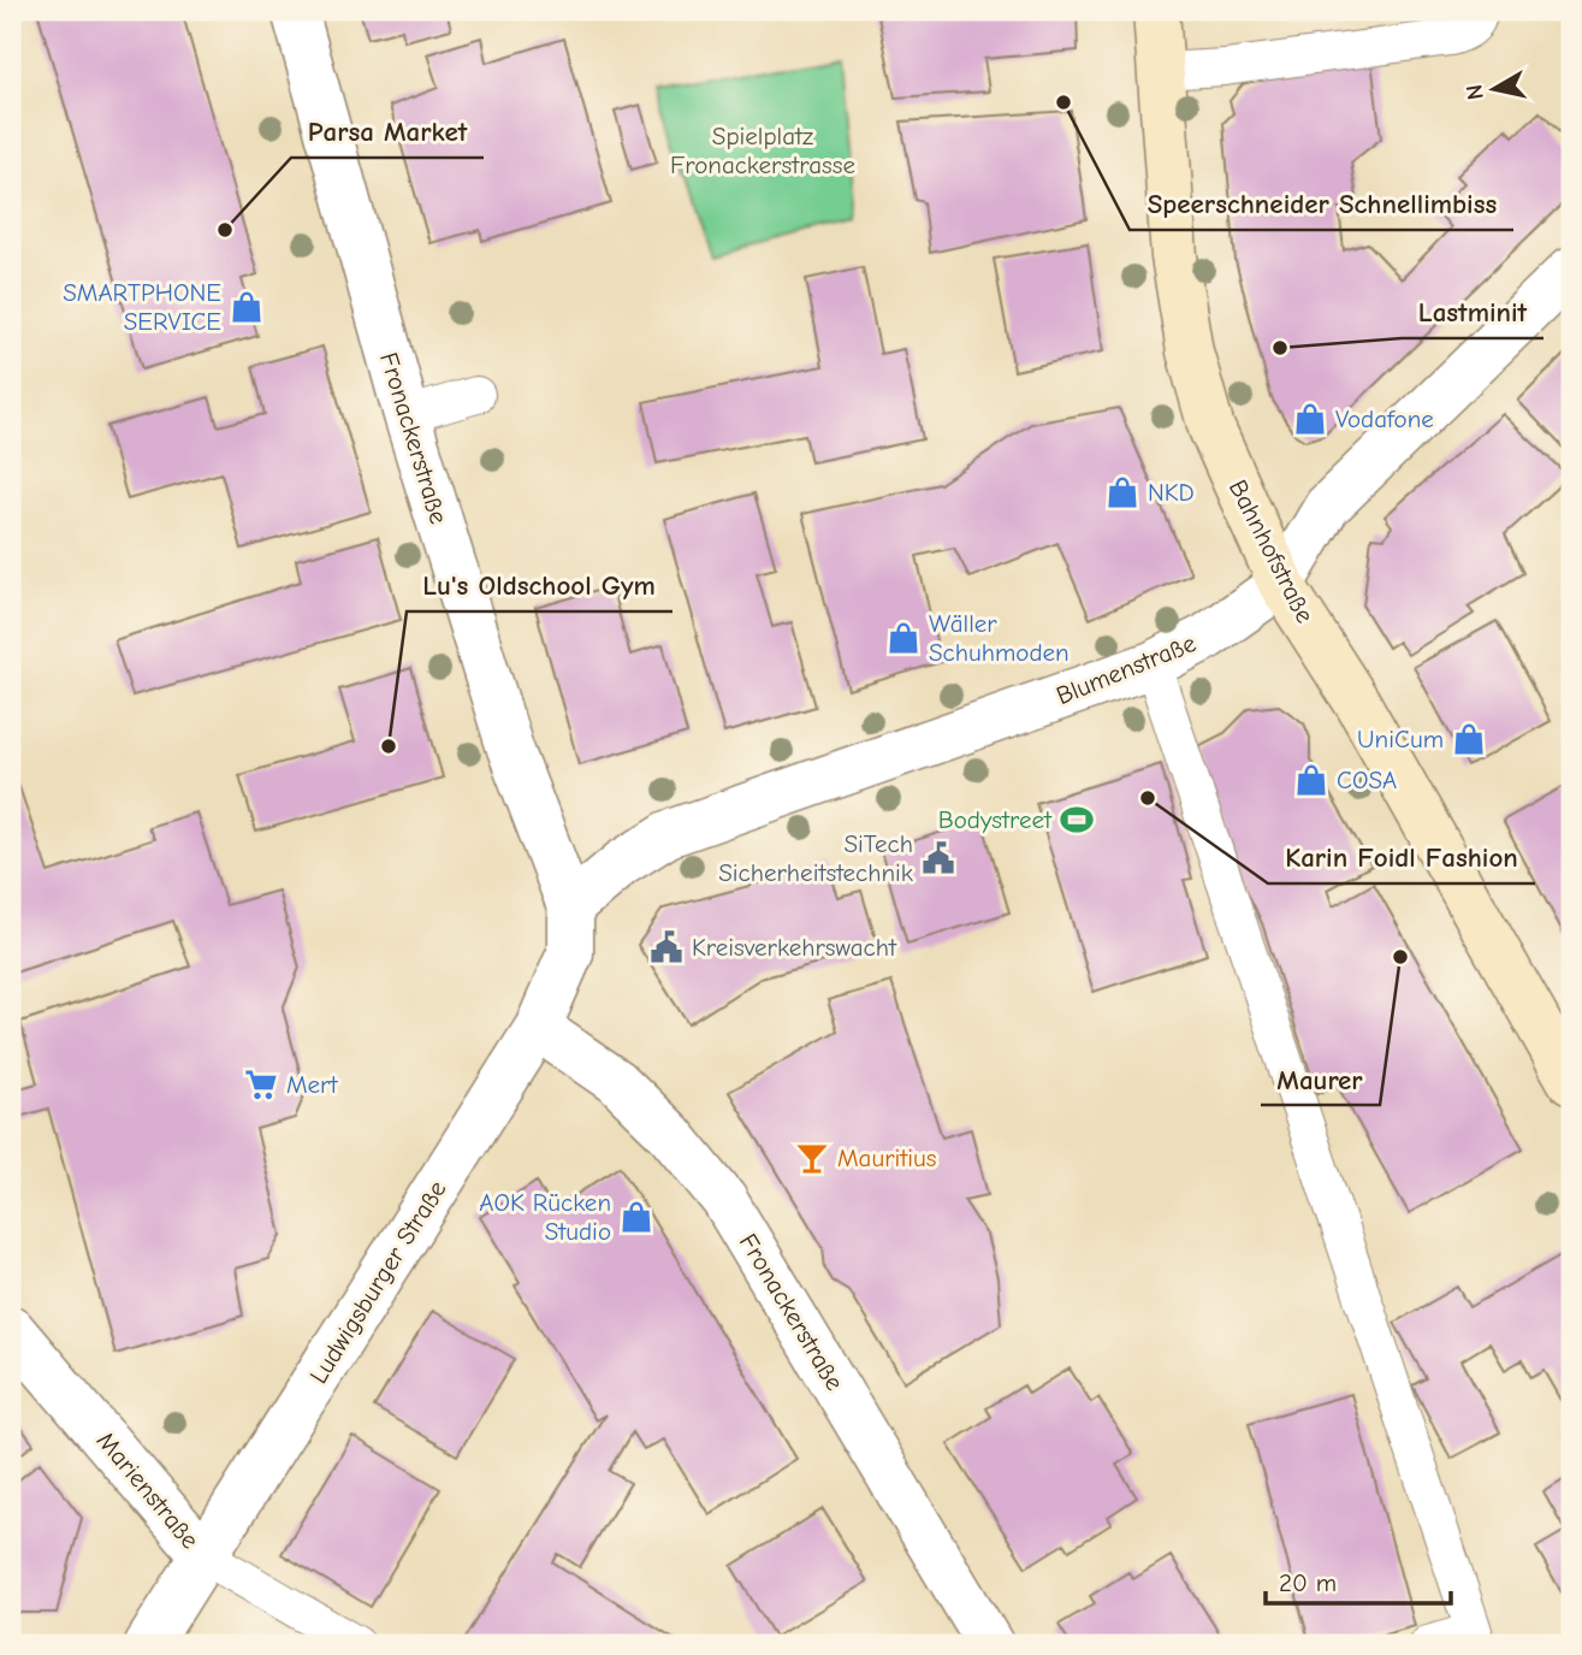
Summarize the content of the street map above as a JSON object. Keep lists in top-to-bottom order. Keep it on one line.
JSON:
{"streets":{"street":["Fronackerstraße","Bahnhofstraße","Blumenstraße","Ludwigsburger Straße","Marienstraße"]},"crossings":[["Fronackerstraße","Blumenstraße"],["Fronackerstraße","Ludwigsburger Straße"],["Bahnhofstraße","Blumenstraße"],["Blumenstraße","Ludwigsburger Straße"],["Ludwigsburger Straße","Marienstraße"]],"parks":["Spielplatz Fronackerstrasse"],"places":{"other":["Speerschneider Schnellimbiss","Parsa Market","Lastminit","Lu's Oldschool Gym","Karin Foidl Fashion","Maurer"],"shop":["SMARTPHONE SERVICE","Vodafone","NKD","Wäller Schuhmoden","UniCum","COSA","AOK Rücken Studio"],"sports":["Bodystreet"],"public building":["SiTech Sicherheitstechnik","Kreisverkehrswacht"],"supermarket":["Mert"],"bar":["Mauritius"]},"scale_bar":"20 m","north":"left"}
